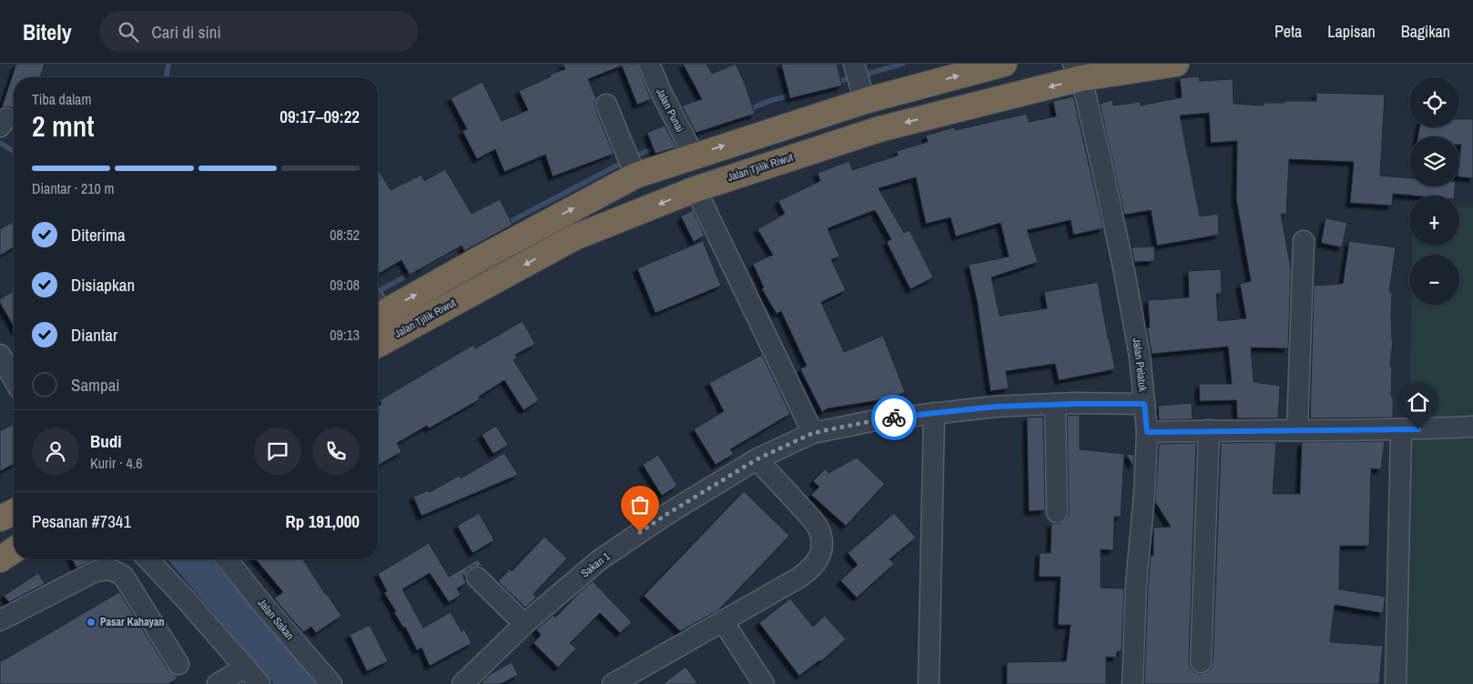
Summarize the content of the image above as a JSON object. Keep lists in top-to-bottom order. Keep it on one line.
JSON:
{"streets":{"highway":["Jalan Tjilik Riwut"],"street":["Jalan Punai","Jalan Pelatuk","Sakan 1","Jalan Sakan"]},"crossings":[["Jalan Tjilik Riwut","Jalan Pelatuk"],["Jalan Pelatuk","Sakan 1"]],"places":["Pasar Kahayan"],"page":{"header":"Bitely","search":"Cari di sini","nav":["Peta","Lapisan","Bagikan"],"map_buttons":["+","−"],"heading":["2 mnt","Tiba dalam","09:17–09:22"],"panel":["Budi","Kurir · 4.6","Pesanan #7341","Rp 191,000"],"bar":"Diantar · 210 m","list":[["Diterima","08:52"],["Disiapkan","09:08"],["Diantar","09:13"],"Sampai"]}}
